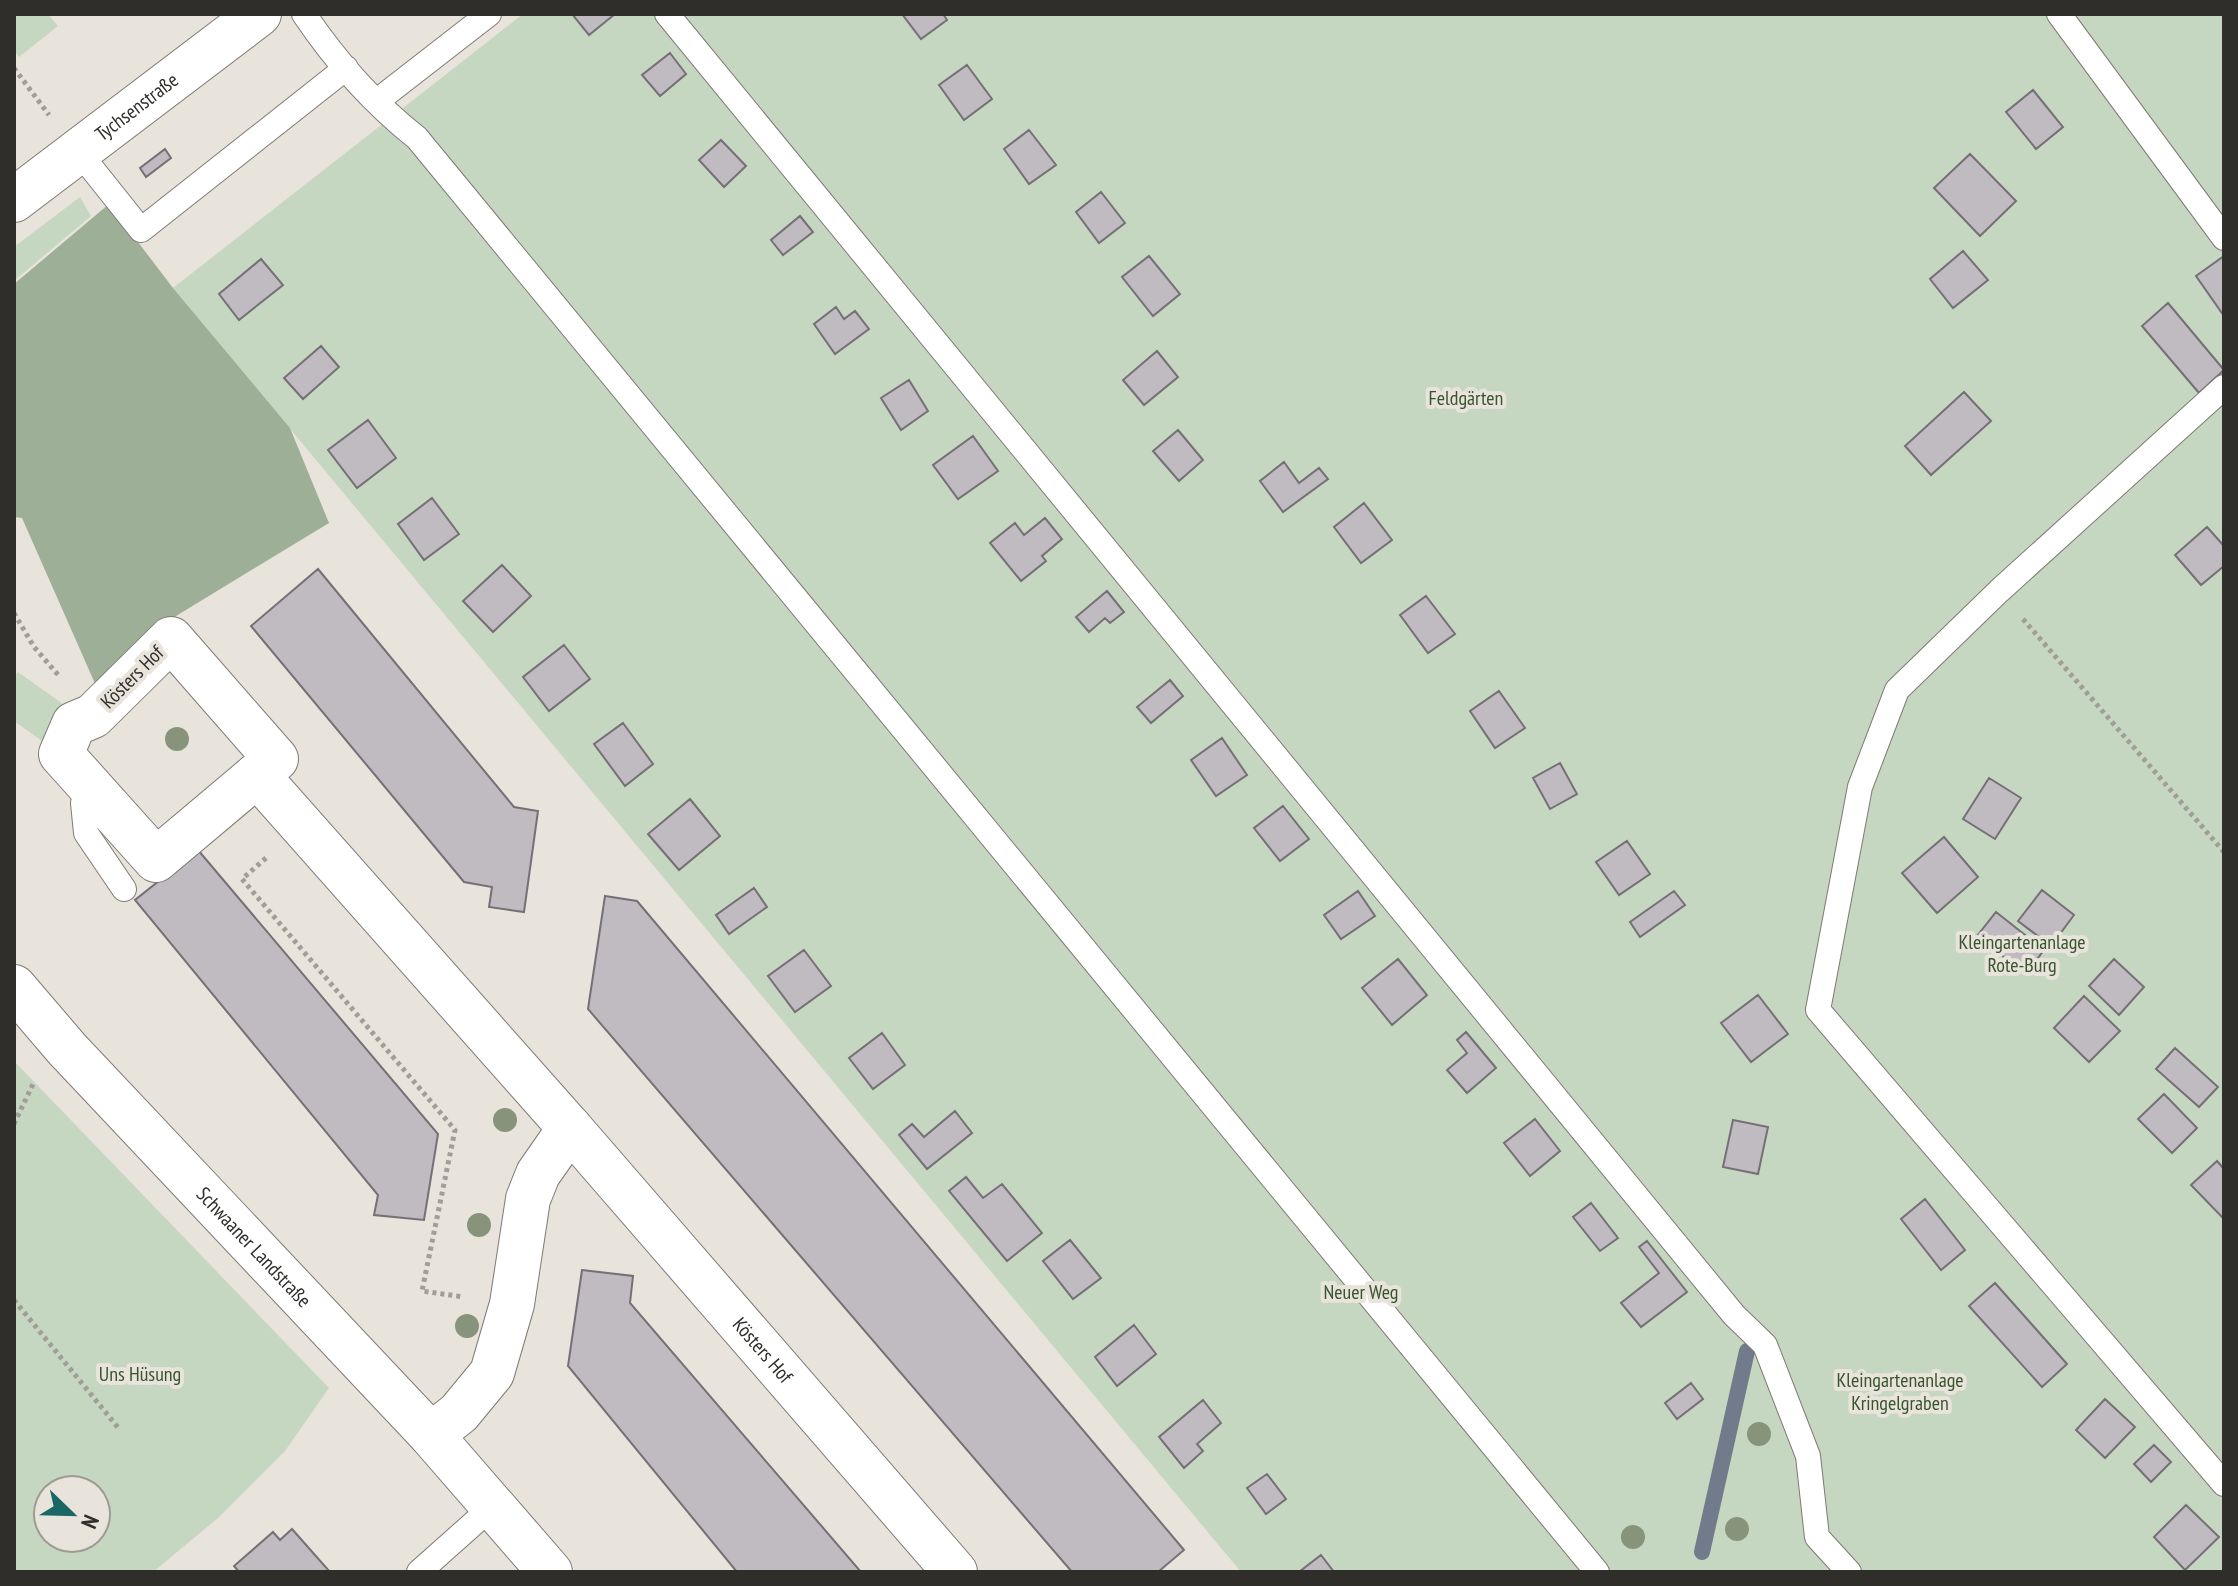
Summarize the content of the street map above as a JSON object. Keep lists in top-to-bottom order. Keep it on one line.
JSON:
{"streets":{"street":["Tychsenstraße","Kösters Hof","Schwaaner Landstraße"]},"parks":["Feldgärten","Kleingartenanlage Rote-Burg","Neuer Weg","Uns Hüsung","Kleingartenanlage Kringelgraben"],"north":"bottom right"}
